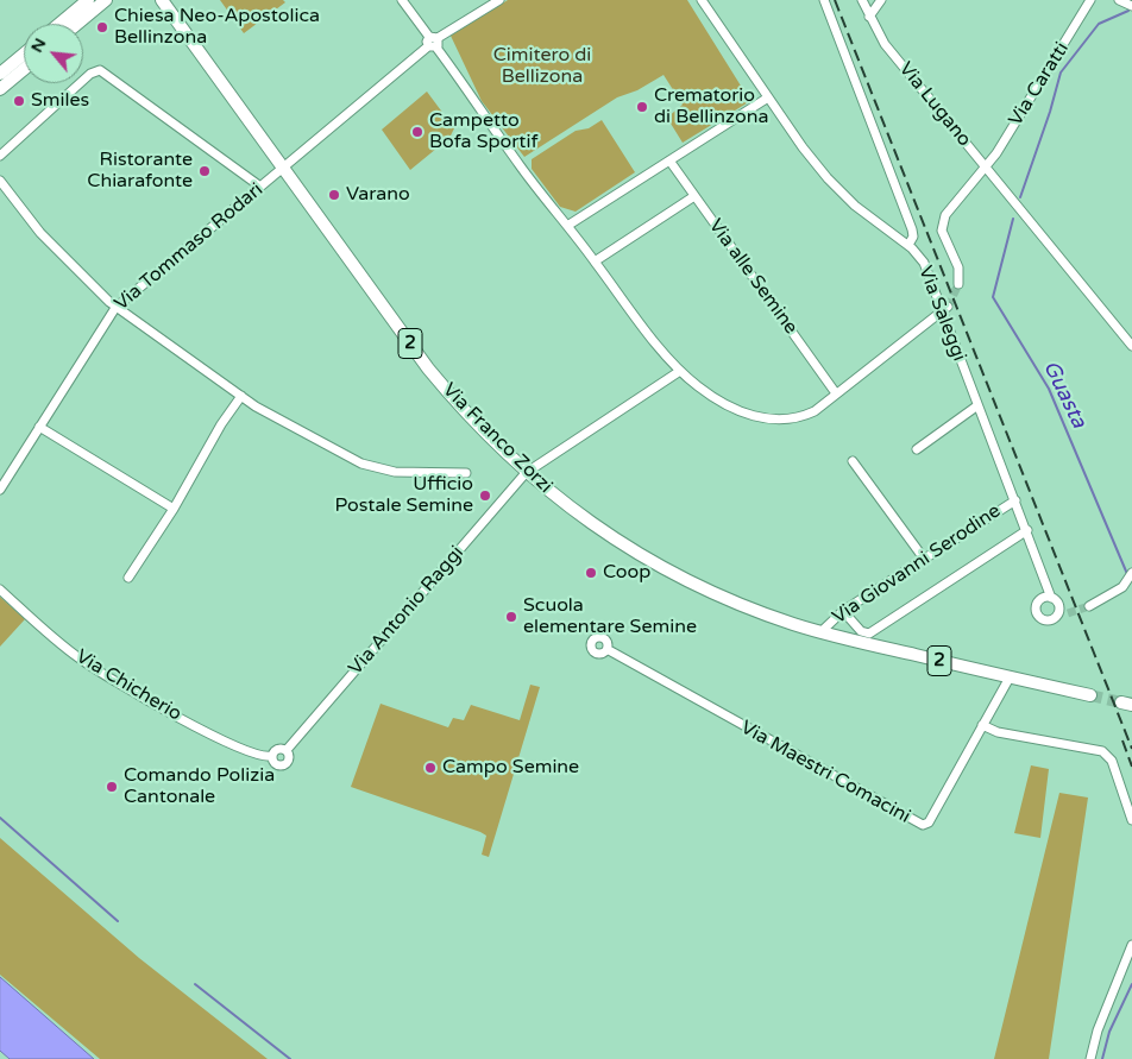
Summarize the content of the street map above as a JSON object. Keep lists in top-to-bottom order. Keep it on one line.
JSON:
{"streets":{"main road":["2","Via Franco Zorzi"],"street":["Via Caratti","Via Lugano","Via Tommaso Rodari","Via alle Semine","Via Saleggi","Via Giovanni Serodine","Via Antonio Raggi","Via Chicherio","Via Maestri Comacini"]},"crossings":[["Via Caratti","Via Lugano"],["Via Tommaso Rodari","Via Franco Zorzi"],["Via Saleggi","Via Giovanni Serodine"],["Via Franco Zorzi","Via Giovanni Serodine"],["Via Franco Zorzi","Via Antonio Raggi"],["Via Franco Zorzi","Via Maestri Comacini"],["Via Antonio Raggi","Via Chicherio"]],"water":["Guasta"],"parks":["Cimitero di Bellizona"],"places":["Chiesa Neo-Apostolica Bellinzona","Smiles","Crematorio di Bellinzona","Campetto Bofa Sportif","Ristorante Chiarafonte","Varano","Ufficio Postale Semine","Coop","Scuola elementare Semine","Campo Semine","Comando Polizia Cantonale"],"north":"top left"}
